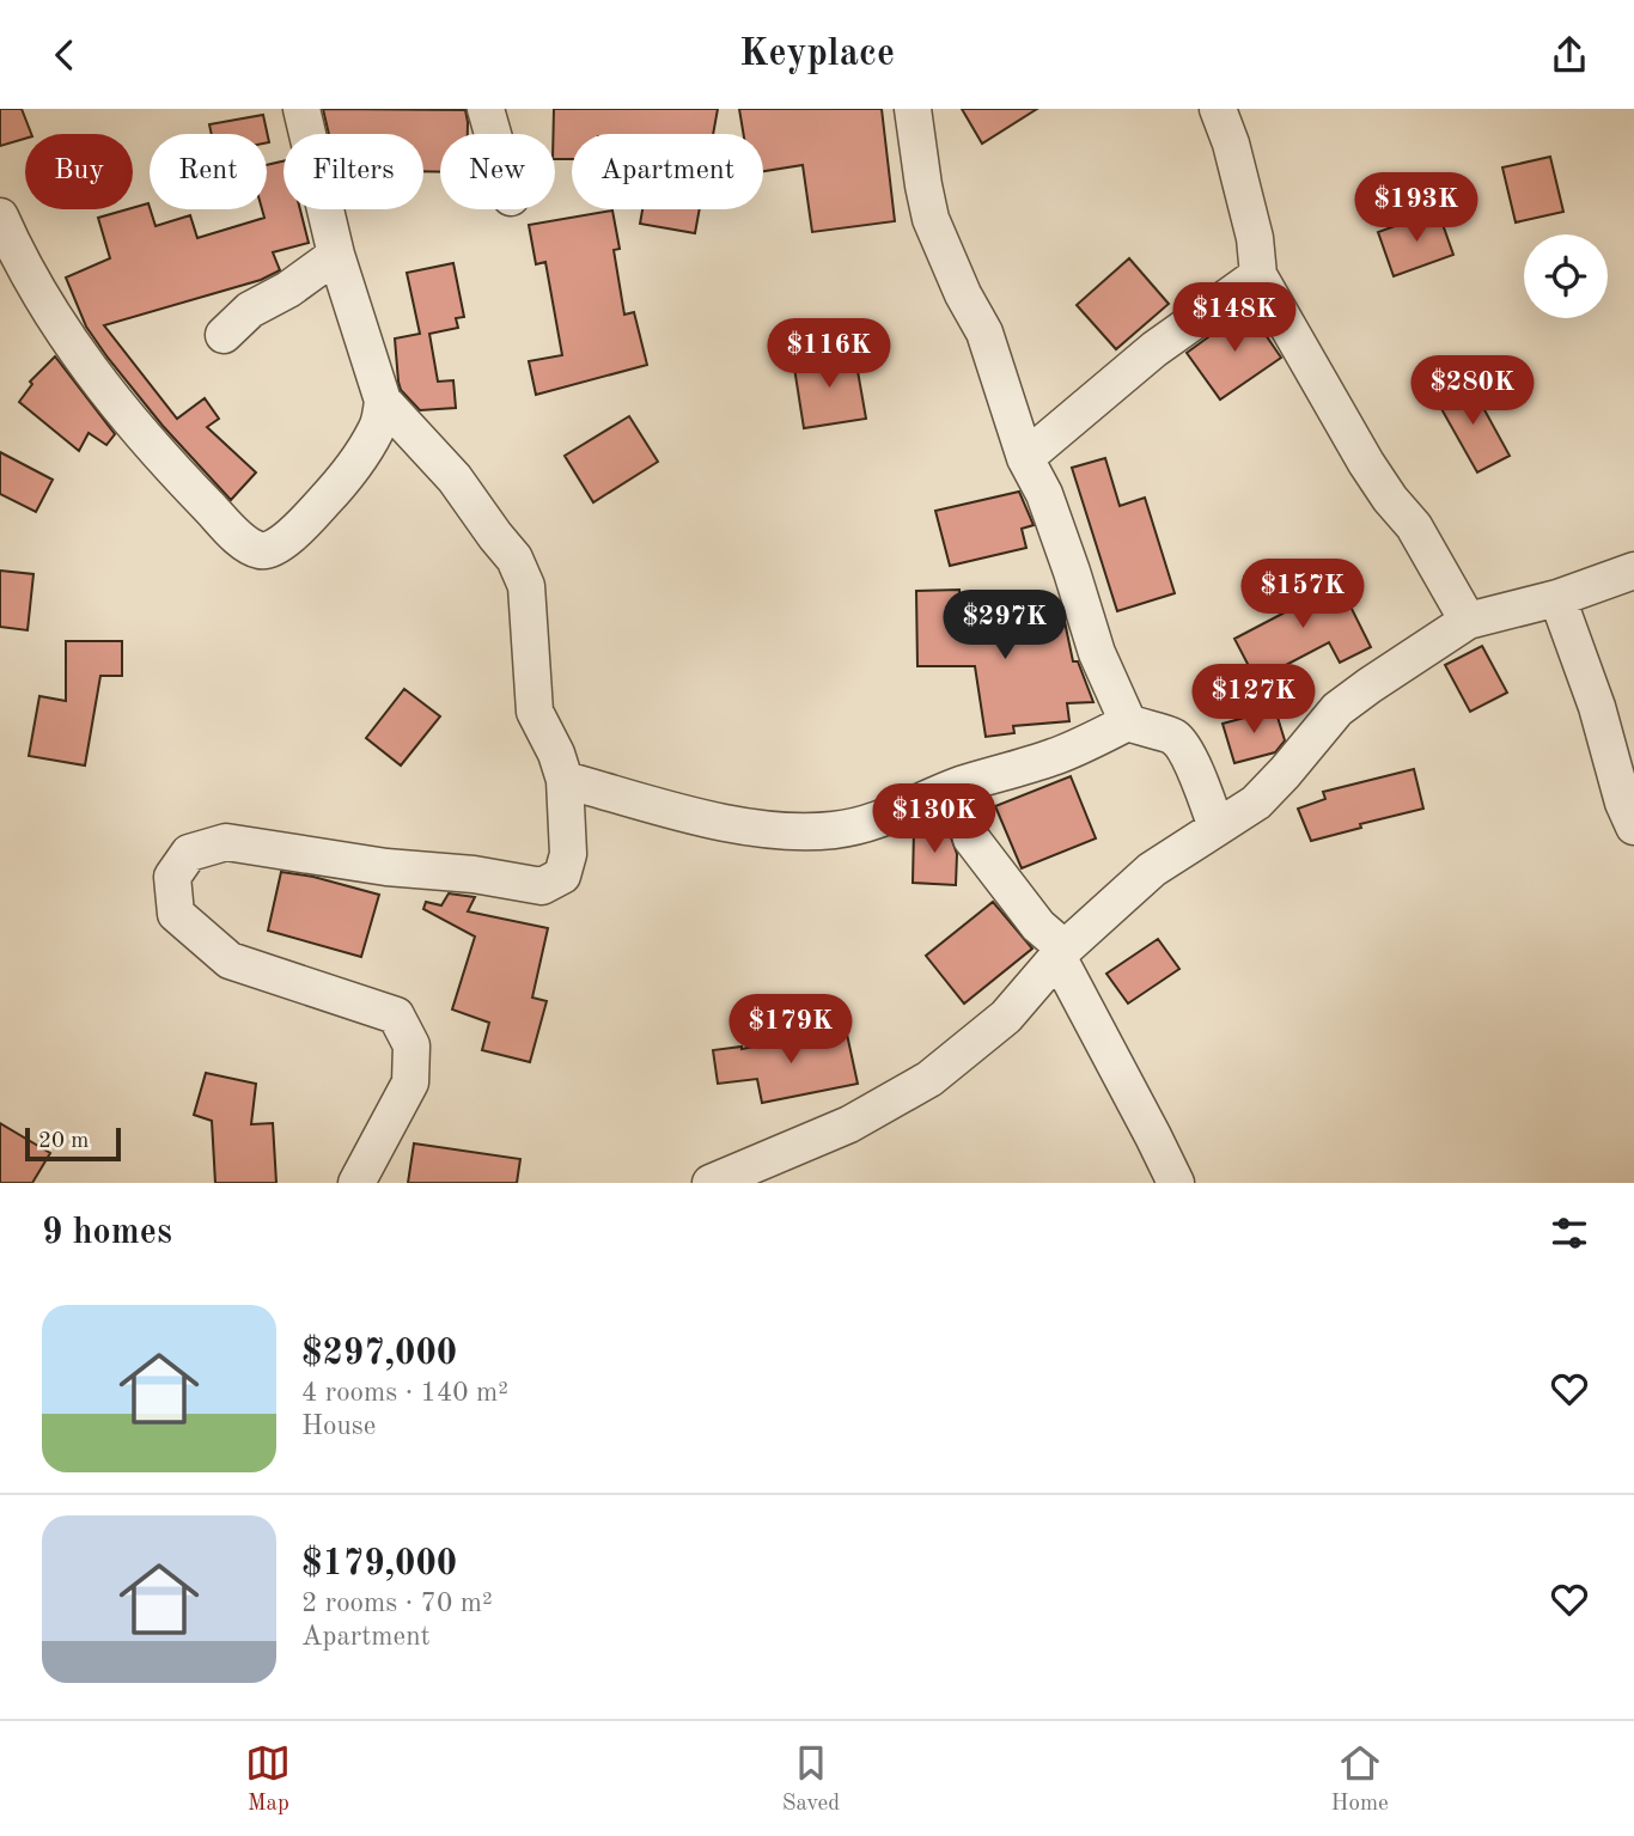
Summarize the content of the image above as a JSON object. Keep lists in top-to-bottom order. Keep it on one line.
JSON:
{"scale_bar":"20 m","page":{"header":"Keyplace","chip":["Buy","Rent","Filters","New","Apartment"],"price":["$193K","$148K","$116K","$280K","$157K","$297K","$127K","$130K","$179K"],"scale":"20 m","heading":"9 homes","list":[{"name":"$297,000","note":"4 rooms · 140 m² · House"},{"name":"$179,000","note":"2 rooms · 70 m² · Apartment"}],"tabs":["Map","Saved","Home"]}}
